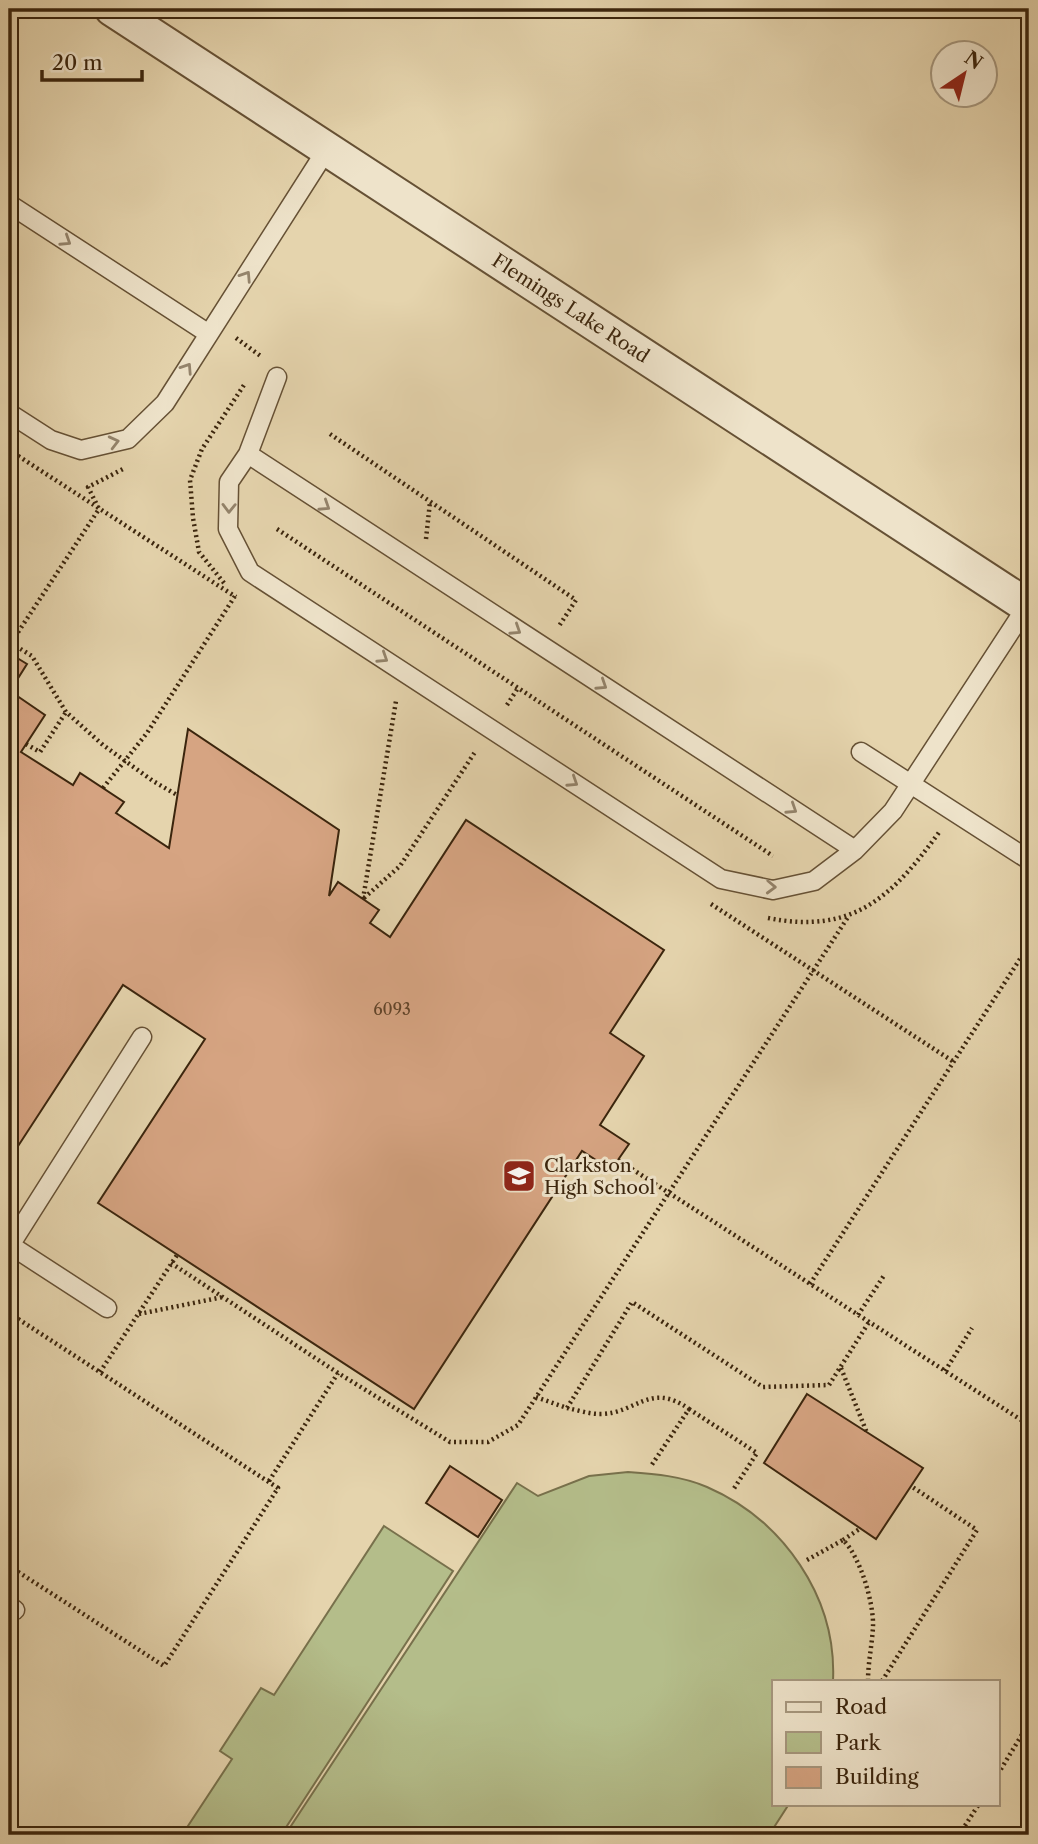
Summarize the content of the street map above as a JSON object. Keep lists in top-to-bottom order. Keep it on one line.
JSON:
{"streets":{"street":["Flemings Lake Road"]},"places":{"school or university":["Clarkston High School"]},"house_numbers":["6093"],"legend":["Road","Park","Building"],"scale_bar":"20 m","north":"top right"}
